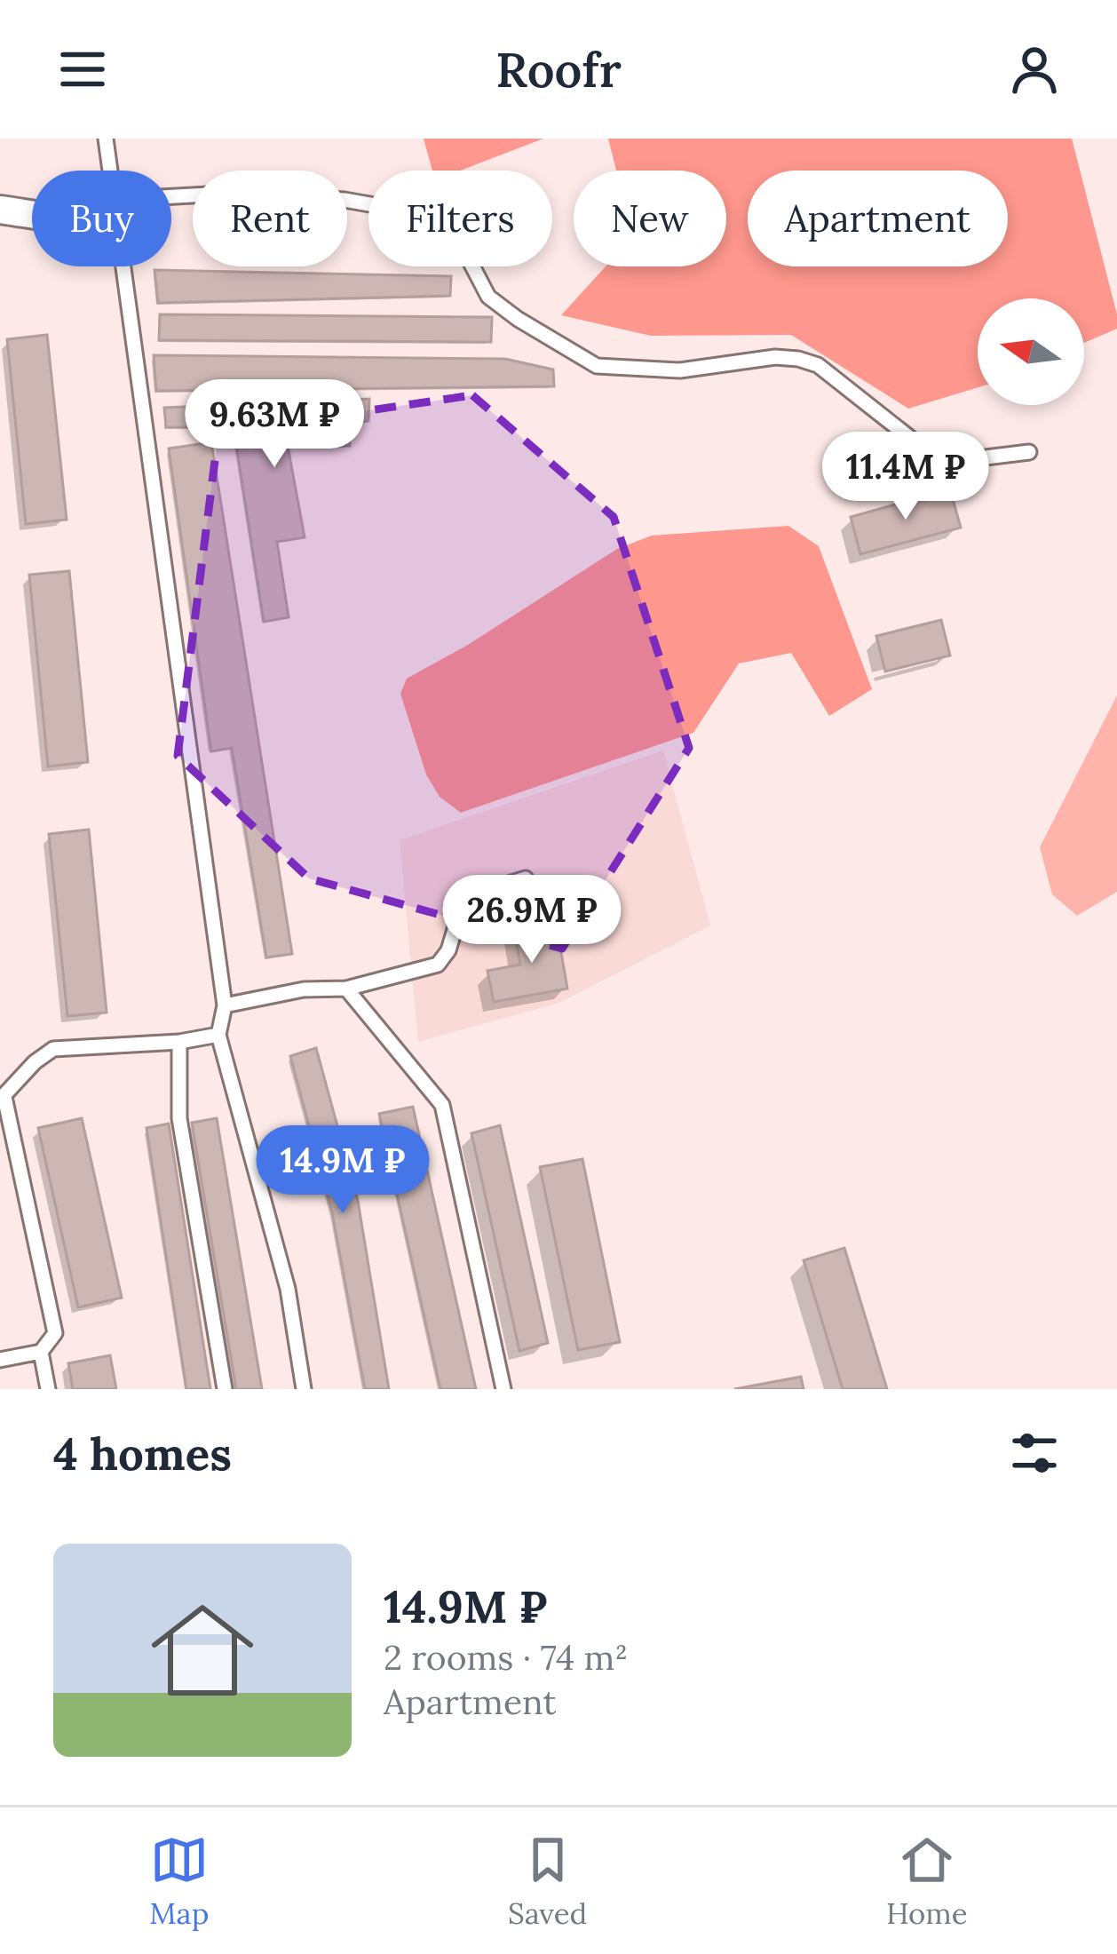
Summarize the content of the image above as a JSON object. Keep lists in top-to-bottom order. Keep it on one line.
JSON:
{"north":"left","page":{"header":"Roofr","chip":["Buy","Rent","Filters","New","Apartment"],"price":["9.63M ₽","11.4M ₽","26.9M ₽","14.9M ₽"],"heading":"4 homes","list":[{"name":"14.9M ₽","note":"2 rooms · 74 m² · Apartment"}],"tabs":["Map","Saved","Home"]}}
